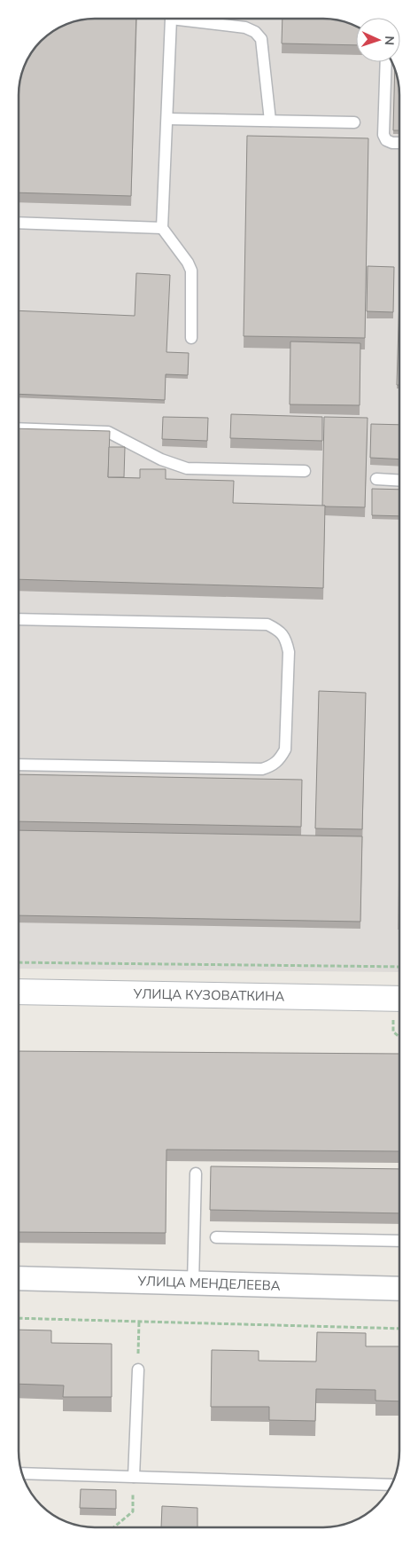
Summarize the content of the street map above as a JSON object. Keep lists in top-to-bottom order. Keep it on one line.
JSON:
{"streets":{"main road":["УЛИЦА КУЗОВАТКИНА"],"street":["УЛИЦА МЕНДЕЛЕЕВА"]},"north":"right"}
